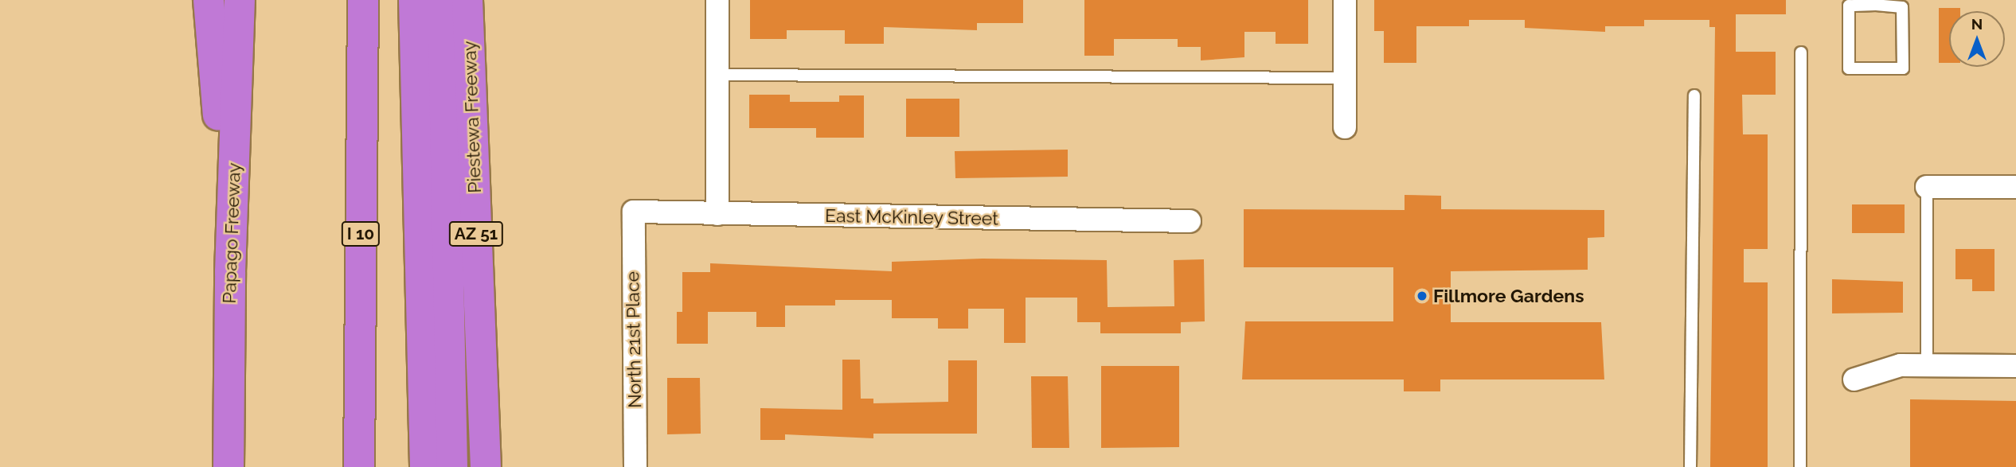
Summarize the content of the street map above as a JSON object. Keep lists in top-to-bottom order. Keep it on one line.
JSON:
{"streets":{"highway":["Piestewa Freeway","Papago Freeway","I 10","AZ 51"],"street":["East McKinley Street","North 21st Place"]},"crossings":[["East McKinley Street","North 21st Place"]],"places":["Fillmore Gardens"],"north":"top"}
